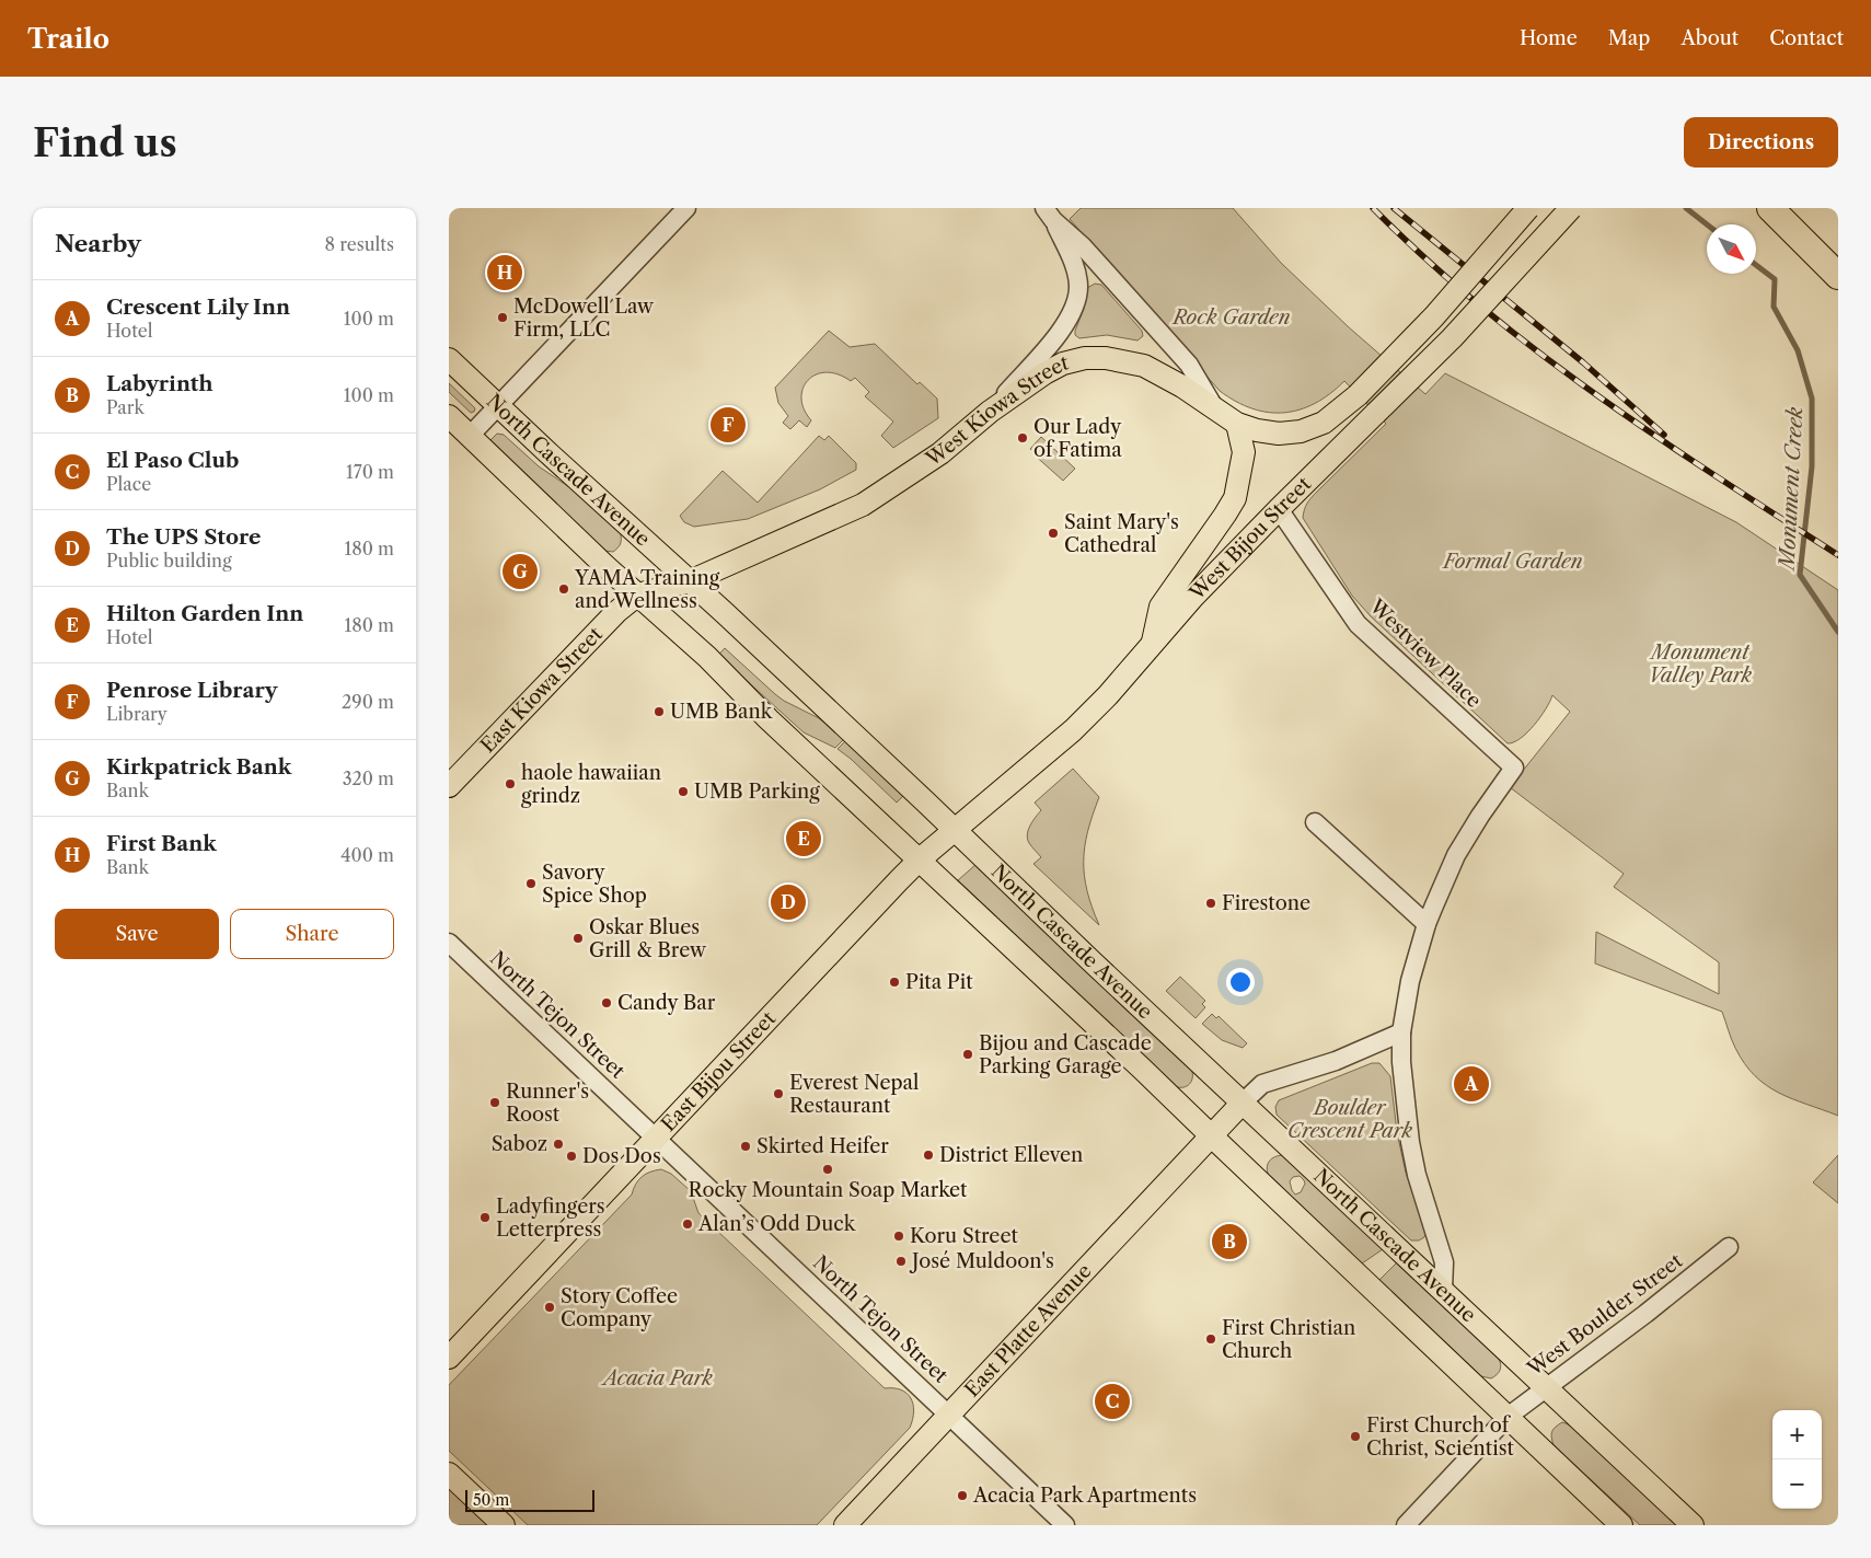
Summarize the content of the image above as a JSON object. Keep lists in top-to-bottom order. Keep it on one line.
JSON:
{"streets":{"main road":["West Kiowa Street","North Cascade Avenue","West Bijou Street","East Kiowa Street","East Bijou Street","East Platte Avenue"],"street":["Westview Place","North Tejon Street","West Boulder Street"]},"crossings":[["West Kiowa Street","North Cascade Avenue"],["West Kiowa Street","East Kiowa Street"],["North Cascade Avenue","West Bijou Street"],["North Cascade Avenue","West Boulder Street"],["North Cascade Avenue","East Platte Avenue"],["West Bijou Street","Westview Place"],["West Bijou Street","East Bijou Street"],["North Tejon Street","East Bijou Street"],["North Tejon Street","East Platte Avenue"]],"water":["Monument Creek"],"parks":["Rock Garden","Formal Garden","Monument Valley Park","Boulder Crescent Park","Acacia Park"],"places":["McDowell Law Firm, LLC","Our Lady of Fatima","Saint Mary's Cathedral","YAMA Training and Wellness","UMB Bank","haole hawaiian grindz","UMB Parking","Savory Spice Shop","Firestone","Oskar Blues Grill & Brew","Pita Pit","Candy Bar","Bijou and Cascade Parking Garage","Everest Nepal Restaurant","Runner's Roost","Saboz","Skirted Heifer","District Elleven","Dos Dos","Rocky Mountain Soap Market","Ladyfingers Letterpress","Alan’s Odd Duck","Koru Street","José Muldoon's","Story Coffee Company","First Christian Church","First Church of Christ, Scientist","Acacia Park Apartments"],"scale_bar":"50 m","north":"bottom right","page":{"header":"Trailo","nav":["Home","Map","About","Contact"],"buttons":["Directions",["Save","Share"]],"title":"Find us","heading":["Nearby","8 results"],"pins":["H","F","G","E","D","A","B","C"],"list":[{"mark":"A","name":"Crescent Lily Inn","note":"Hotel","value":"100 m"},{"mark":"B","name":"Labyrinth","note":"Park","value":"100 m"},{"mark":"C","name":"El Paso Club","note":"Place","value":"170 m"},{"mark":"D","name":"The UPS Store","note":"Public building","value":"180 m"},{"mark":"E","name":"Hilton Garden Inn","note":"Hotel","value":"180 m"},{"mark":"F","name":"Penrose Library","note":"Library","value":"290 m"},{"mark":"G","name":"Kirkpatrick Bank","note":"Bank","value":"320 m"},{"mark":"H","name":"First Bank","note":"Bank","value":"400 m"}],"map_buttons":["+","−"],"scale":"50 m"}}
